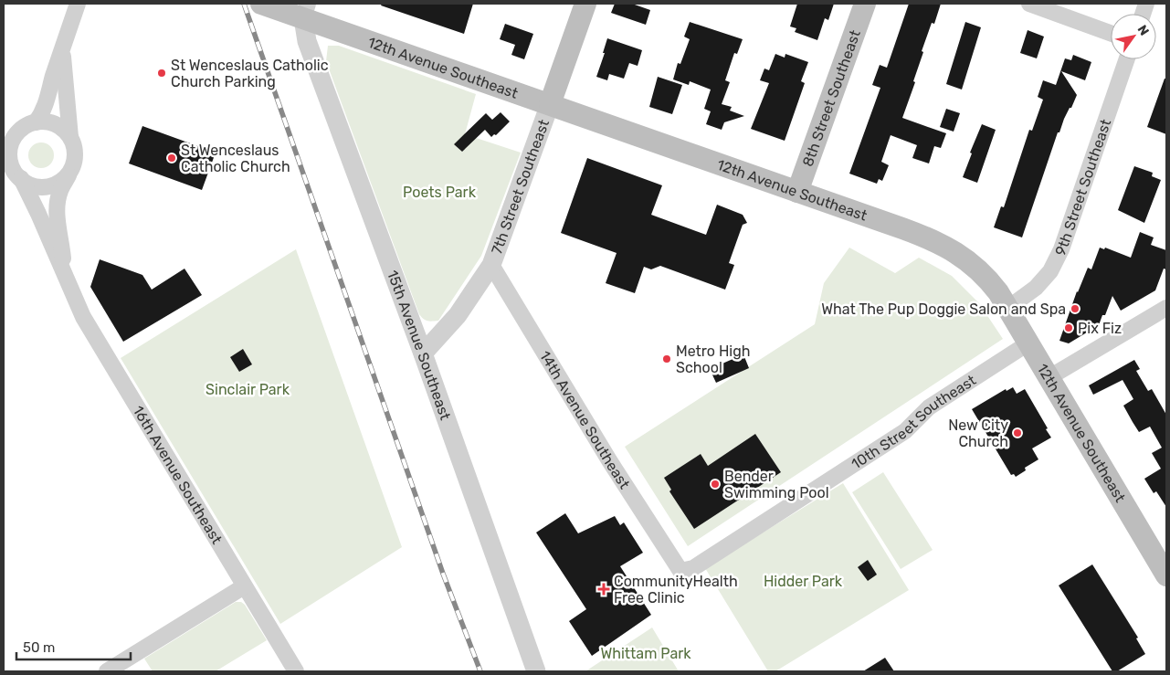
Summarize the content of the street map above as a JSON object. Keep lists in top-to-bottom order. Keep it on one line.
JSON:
{"streets":{"main road":["12th Avenue Southeast","8th Street Southeast","7th Street Southeast"],"street":["9th Street Southeast","15th Avenue Southeast","14th Avenue Southeast","10th Street Southeast","16th Avenue Southeast"]},"crossings":[["12th Avenue Southeast","8th Street Southeast"],["12th Avenue Southeast","7th Street Southeast"],["12th Avenue Southeast","9th Street Southeast"],["12th Avenue Southeast","15th Avenue Southeast"],["12th Avenue Southeast","10th Street Southeast"],["7th Street Southeast","15th Avenue Southeast"],["7th Street Southeast","14th Avenue Southeast"],["14th Avenue Southeast","10th Street Southeast"]],"parks":["Poets Park","Sinclair Park","Hidder Park","Whittam Park"],"places":{"other":["St Wenceslaus Catholic Church Parking","St Wenceslaus Catholic Church","What The Pup Doggie Salon and Spa","Pix Fiz","Metro High School","New City Church","Bender Swimming Pool"],"health":["CommunityHealth Free Clinic"]},"scale_bar":"50 m","north":"top right"}
